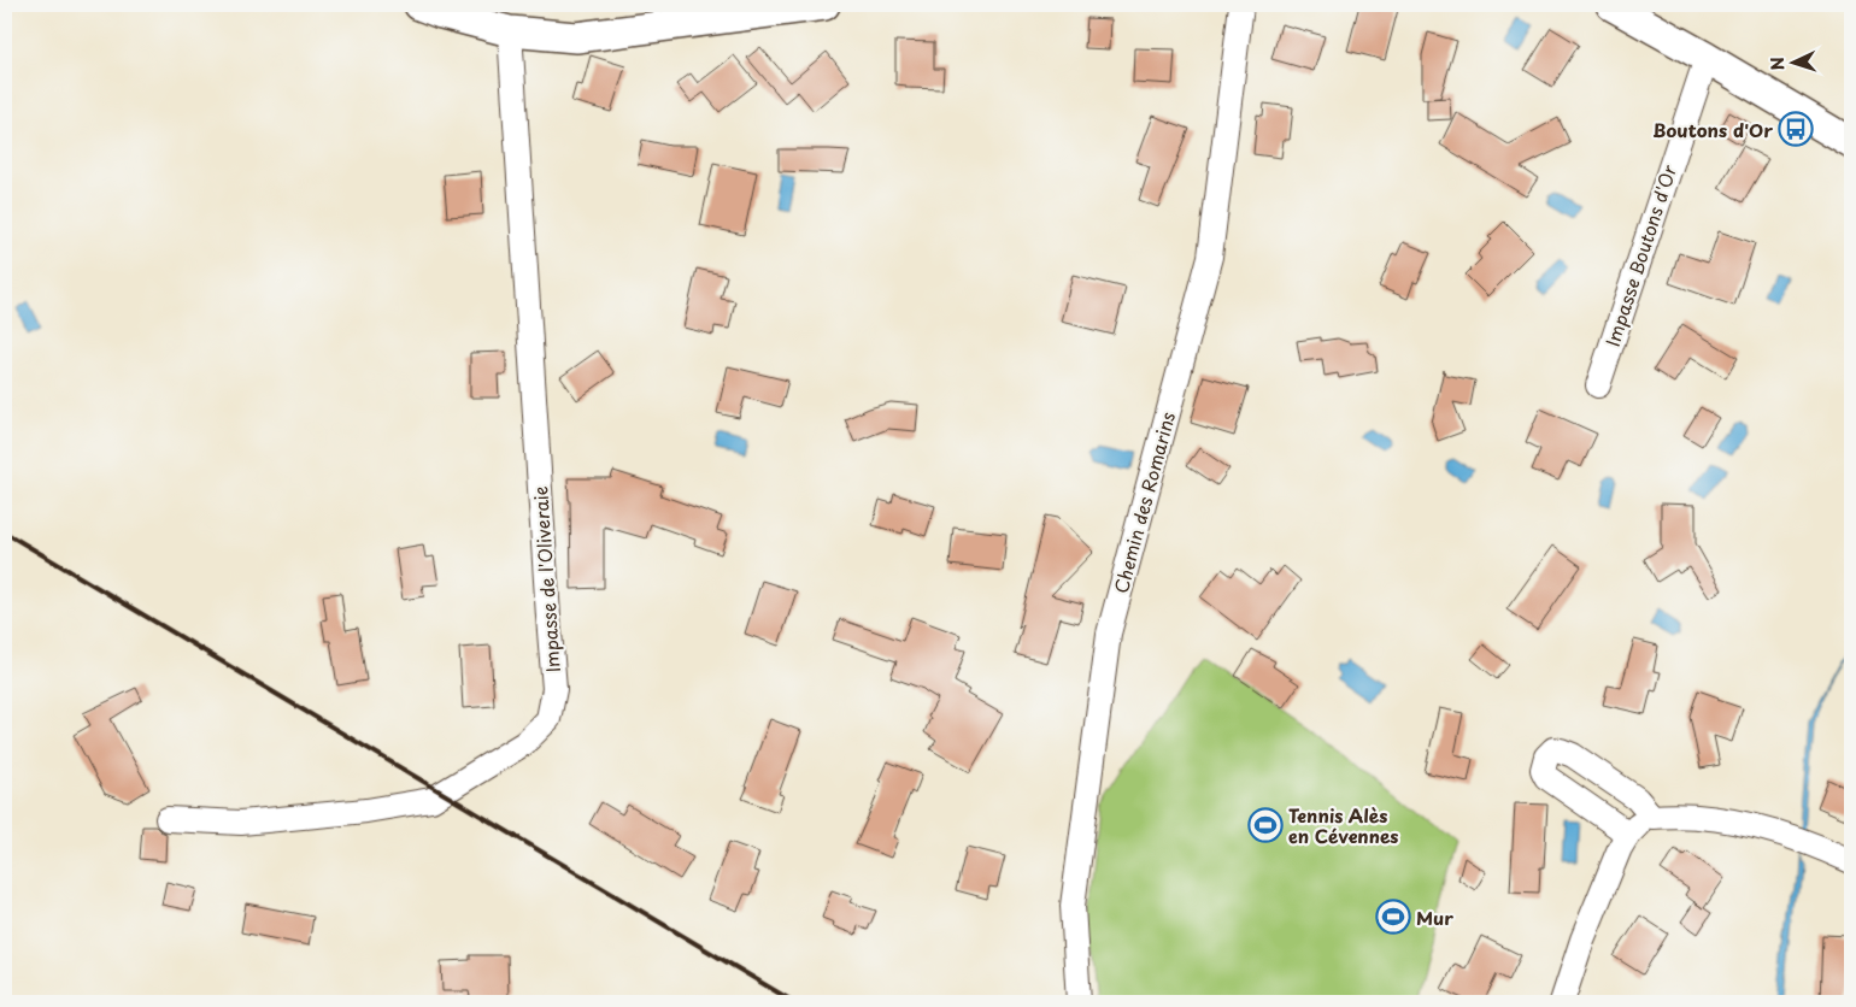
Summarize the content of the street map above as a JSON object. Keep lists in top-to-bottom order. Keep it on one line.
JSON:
{"streets":{"street":["Impasse Boutons d'Or","Chemin des Romarins","Impasse de l'Oliveraie"]},"places":{"bus stop":["Boutons d'Or"],"sports":["Tennis Alès en Cévennes","Mur"]},"north":"left"}
